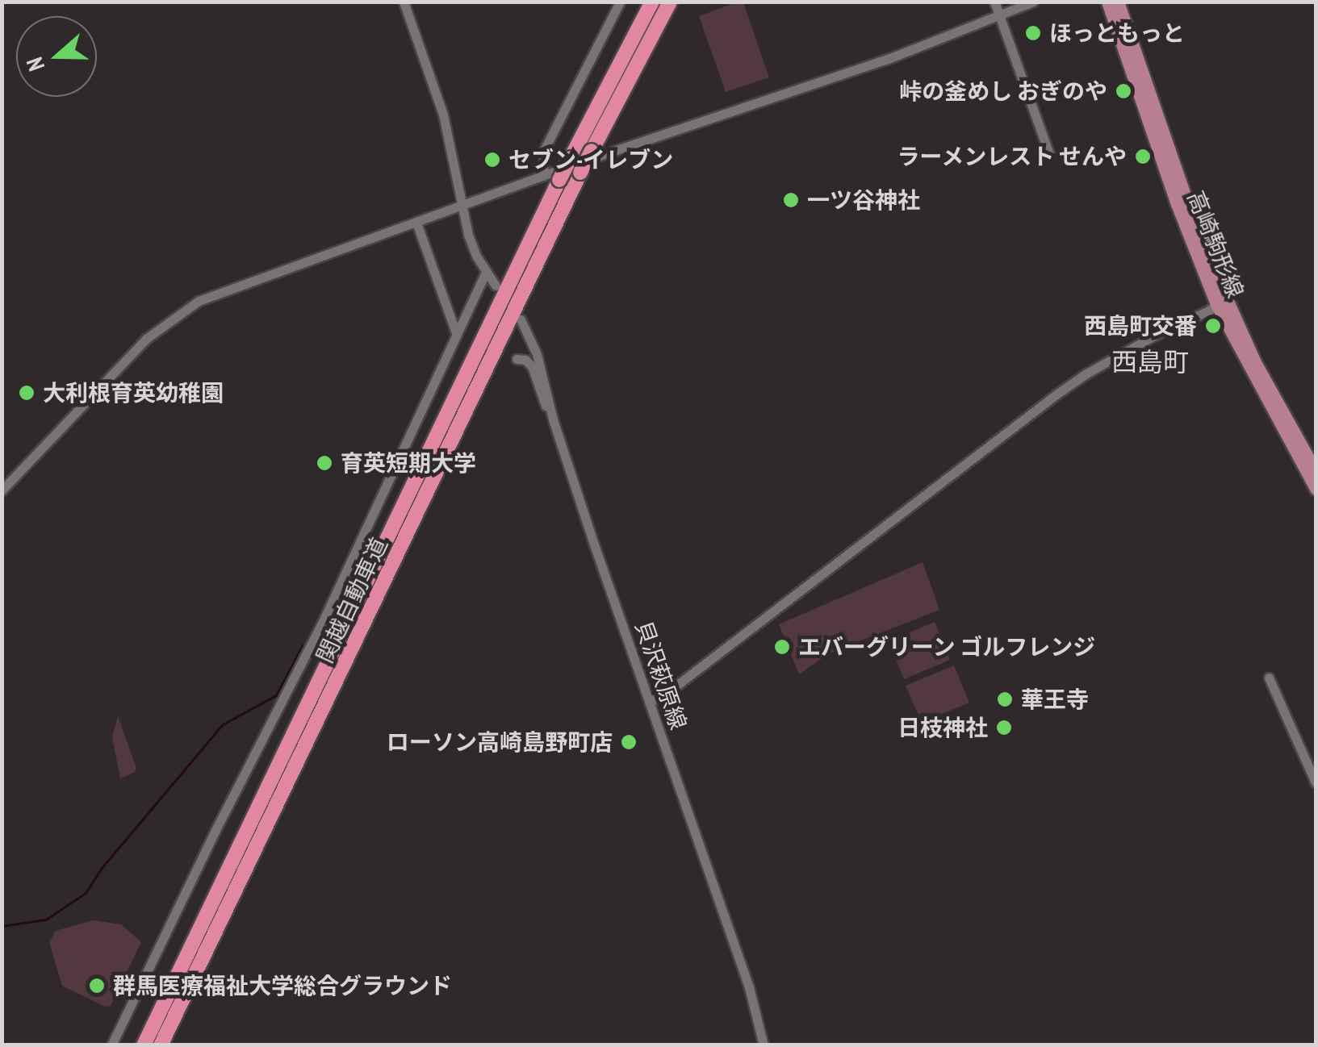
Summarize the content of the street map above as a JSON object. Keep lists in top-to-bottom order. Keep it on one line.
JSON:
{"streets":{"highway":["関越自動車道"],"main road":["高崎駒形線"],"street":["貝沢萩原線"]},"districts":["西島町"],"places":["ほっともっと","峠の釜めし おぎのや","ラーメンレスト せんや","セブン-イレブン","一ツ谷神社","西島町交番","大利根育英幼稚園","育英短期大学","エバーグリーン ゴルフレンジ","華王寺","日枝神社","ローソン高崎島野町店","群馬医療福祉大学総合グラウンド"],"north":"left"}
